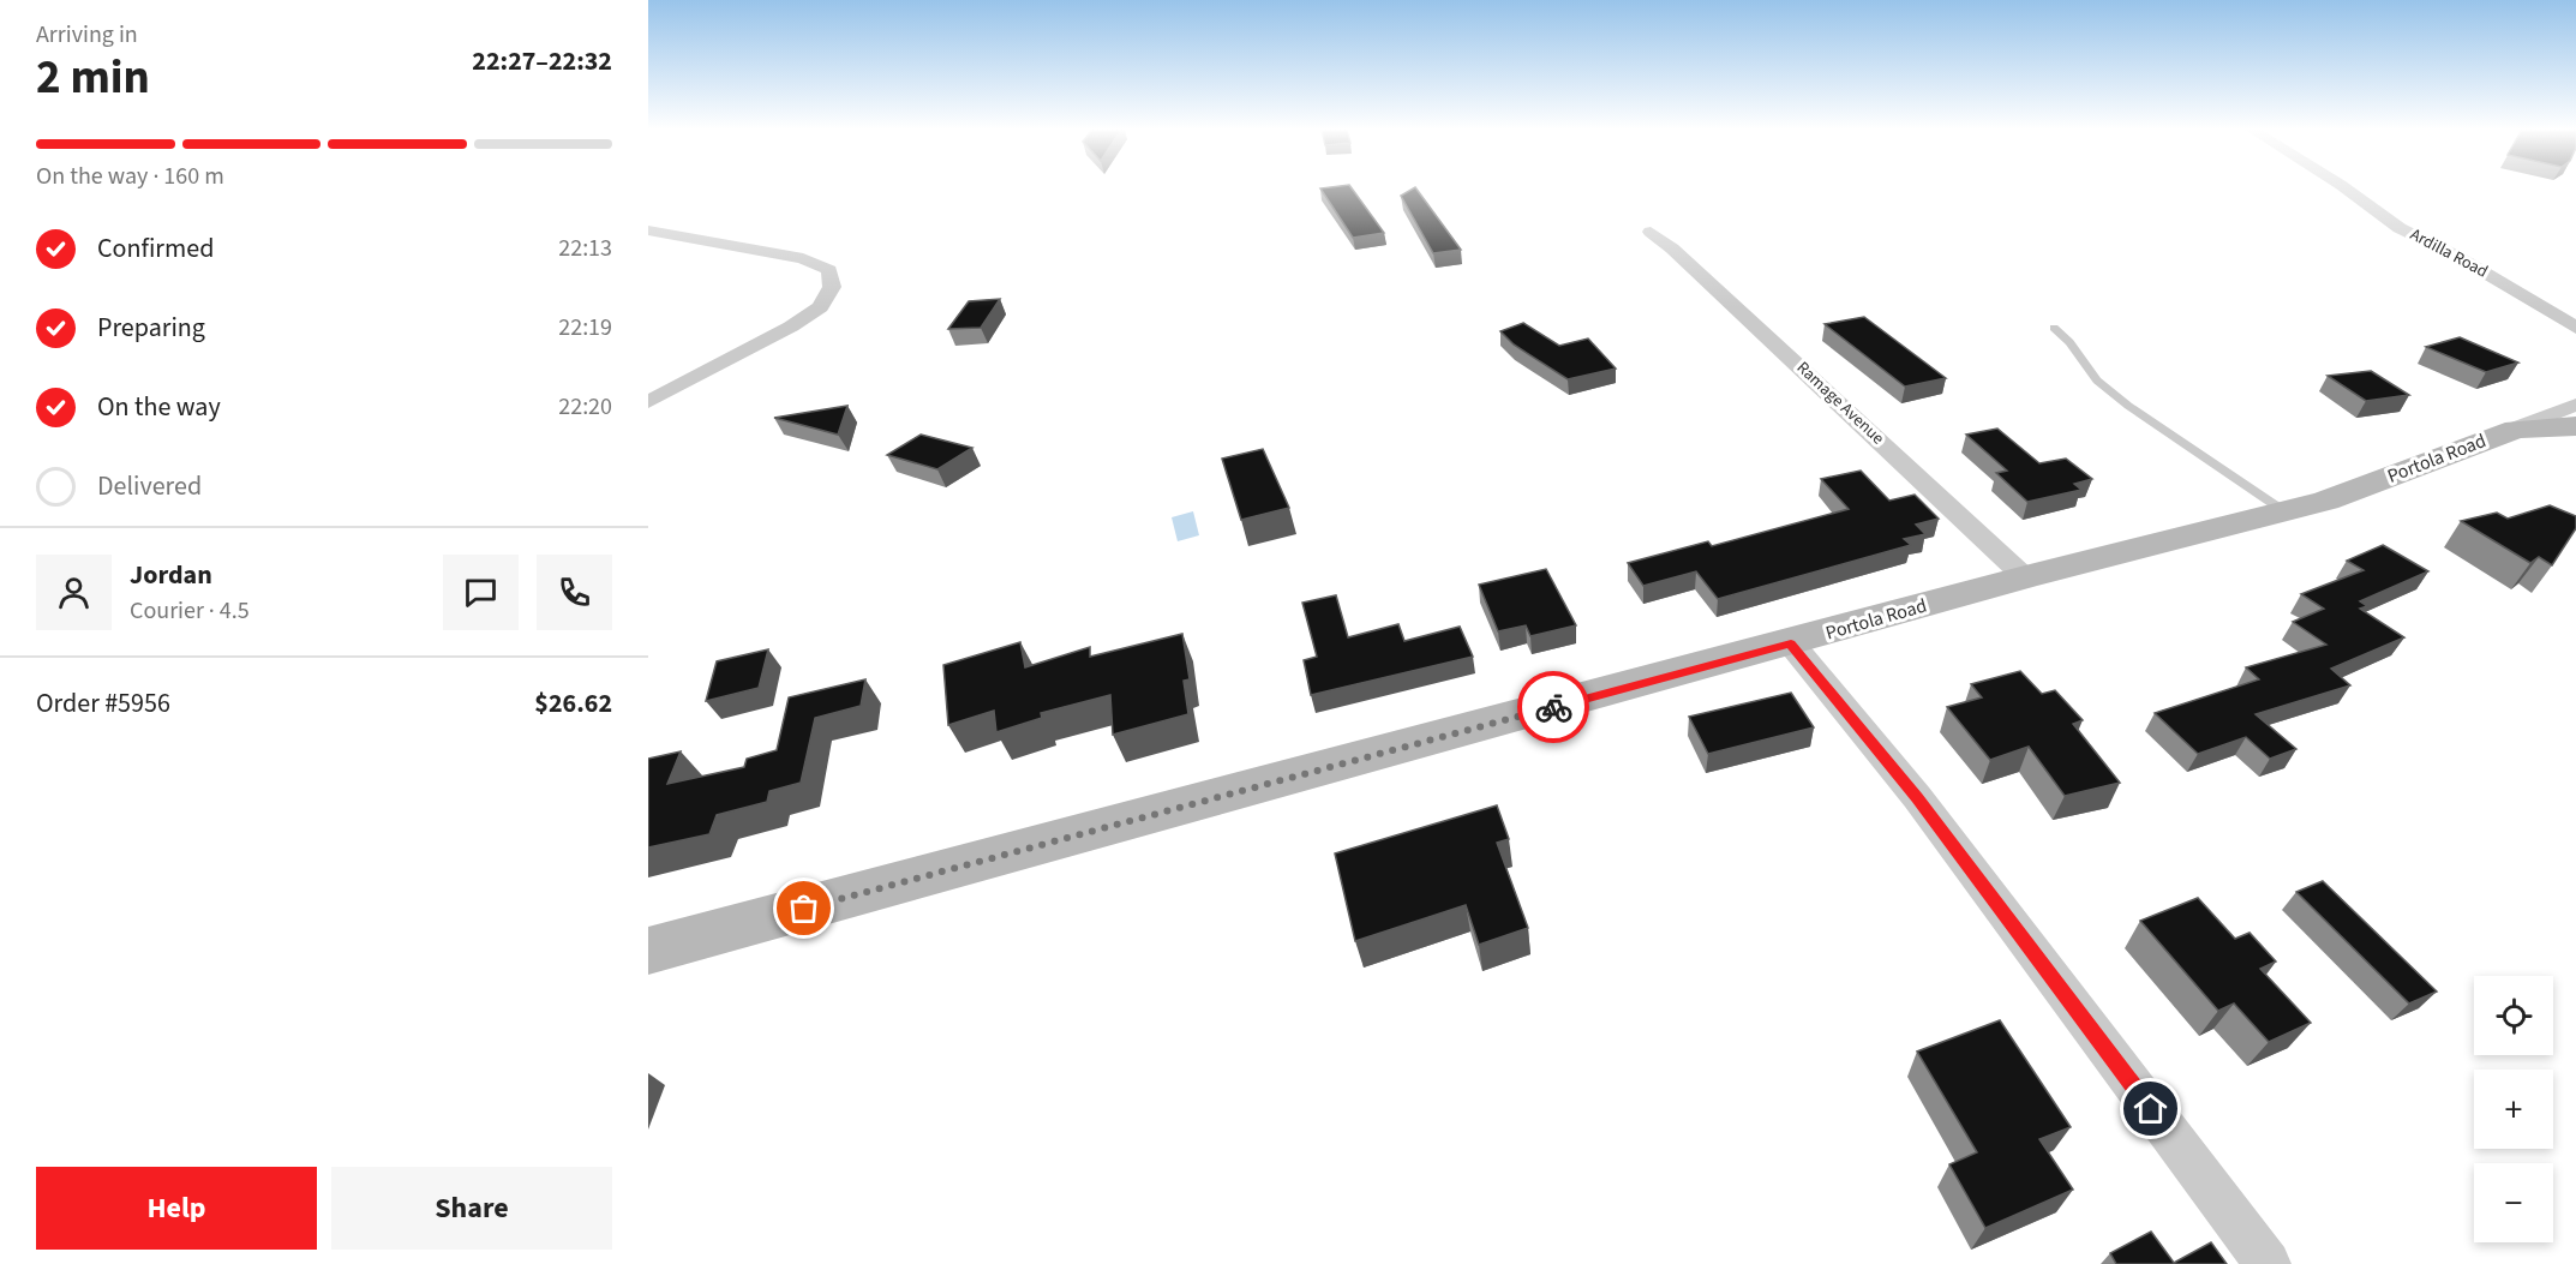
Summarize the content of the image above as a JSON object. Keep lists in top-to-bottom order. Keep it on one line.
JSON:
{"streets":{"street":["Ardilla Road","Ramage Avenue","Portola Road"]},"crossings":[["Ramage Avenue","Portola Road"]],"page":{"heading":["2 min","Arriving in","22:27–22:32"],"panel":["Jordan","Courier · 4.5","Order #5956","$26.62"],"bar":"On the way · 160 m","list":[["Confirmed","22:13"],["Preparing","22:19"],["On the way","22:20"],"Delivered"],"map_buttons":["+","−"],"buttons":["Help","Share"]}}
